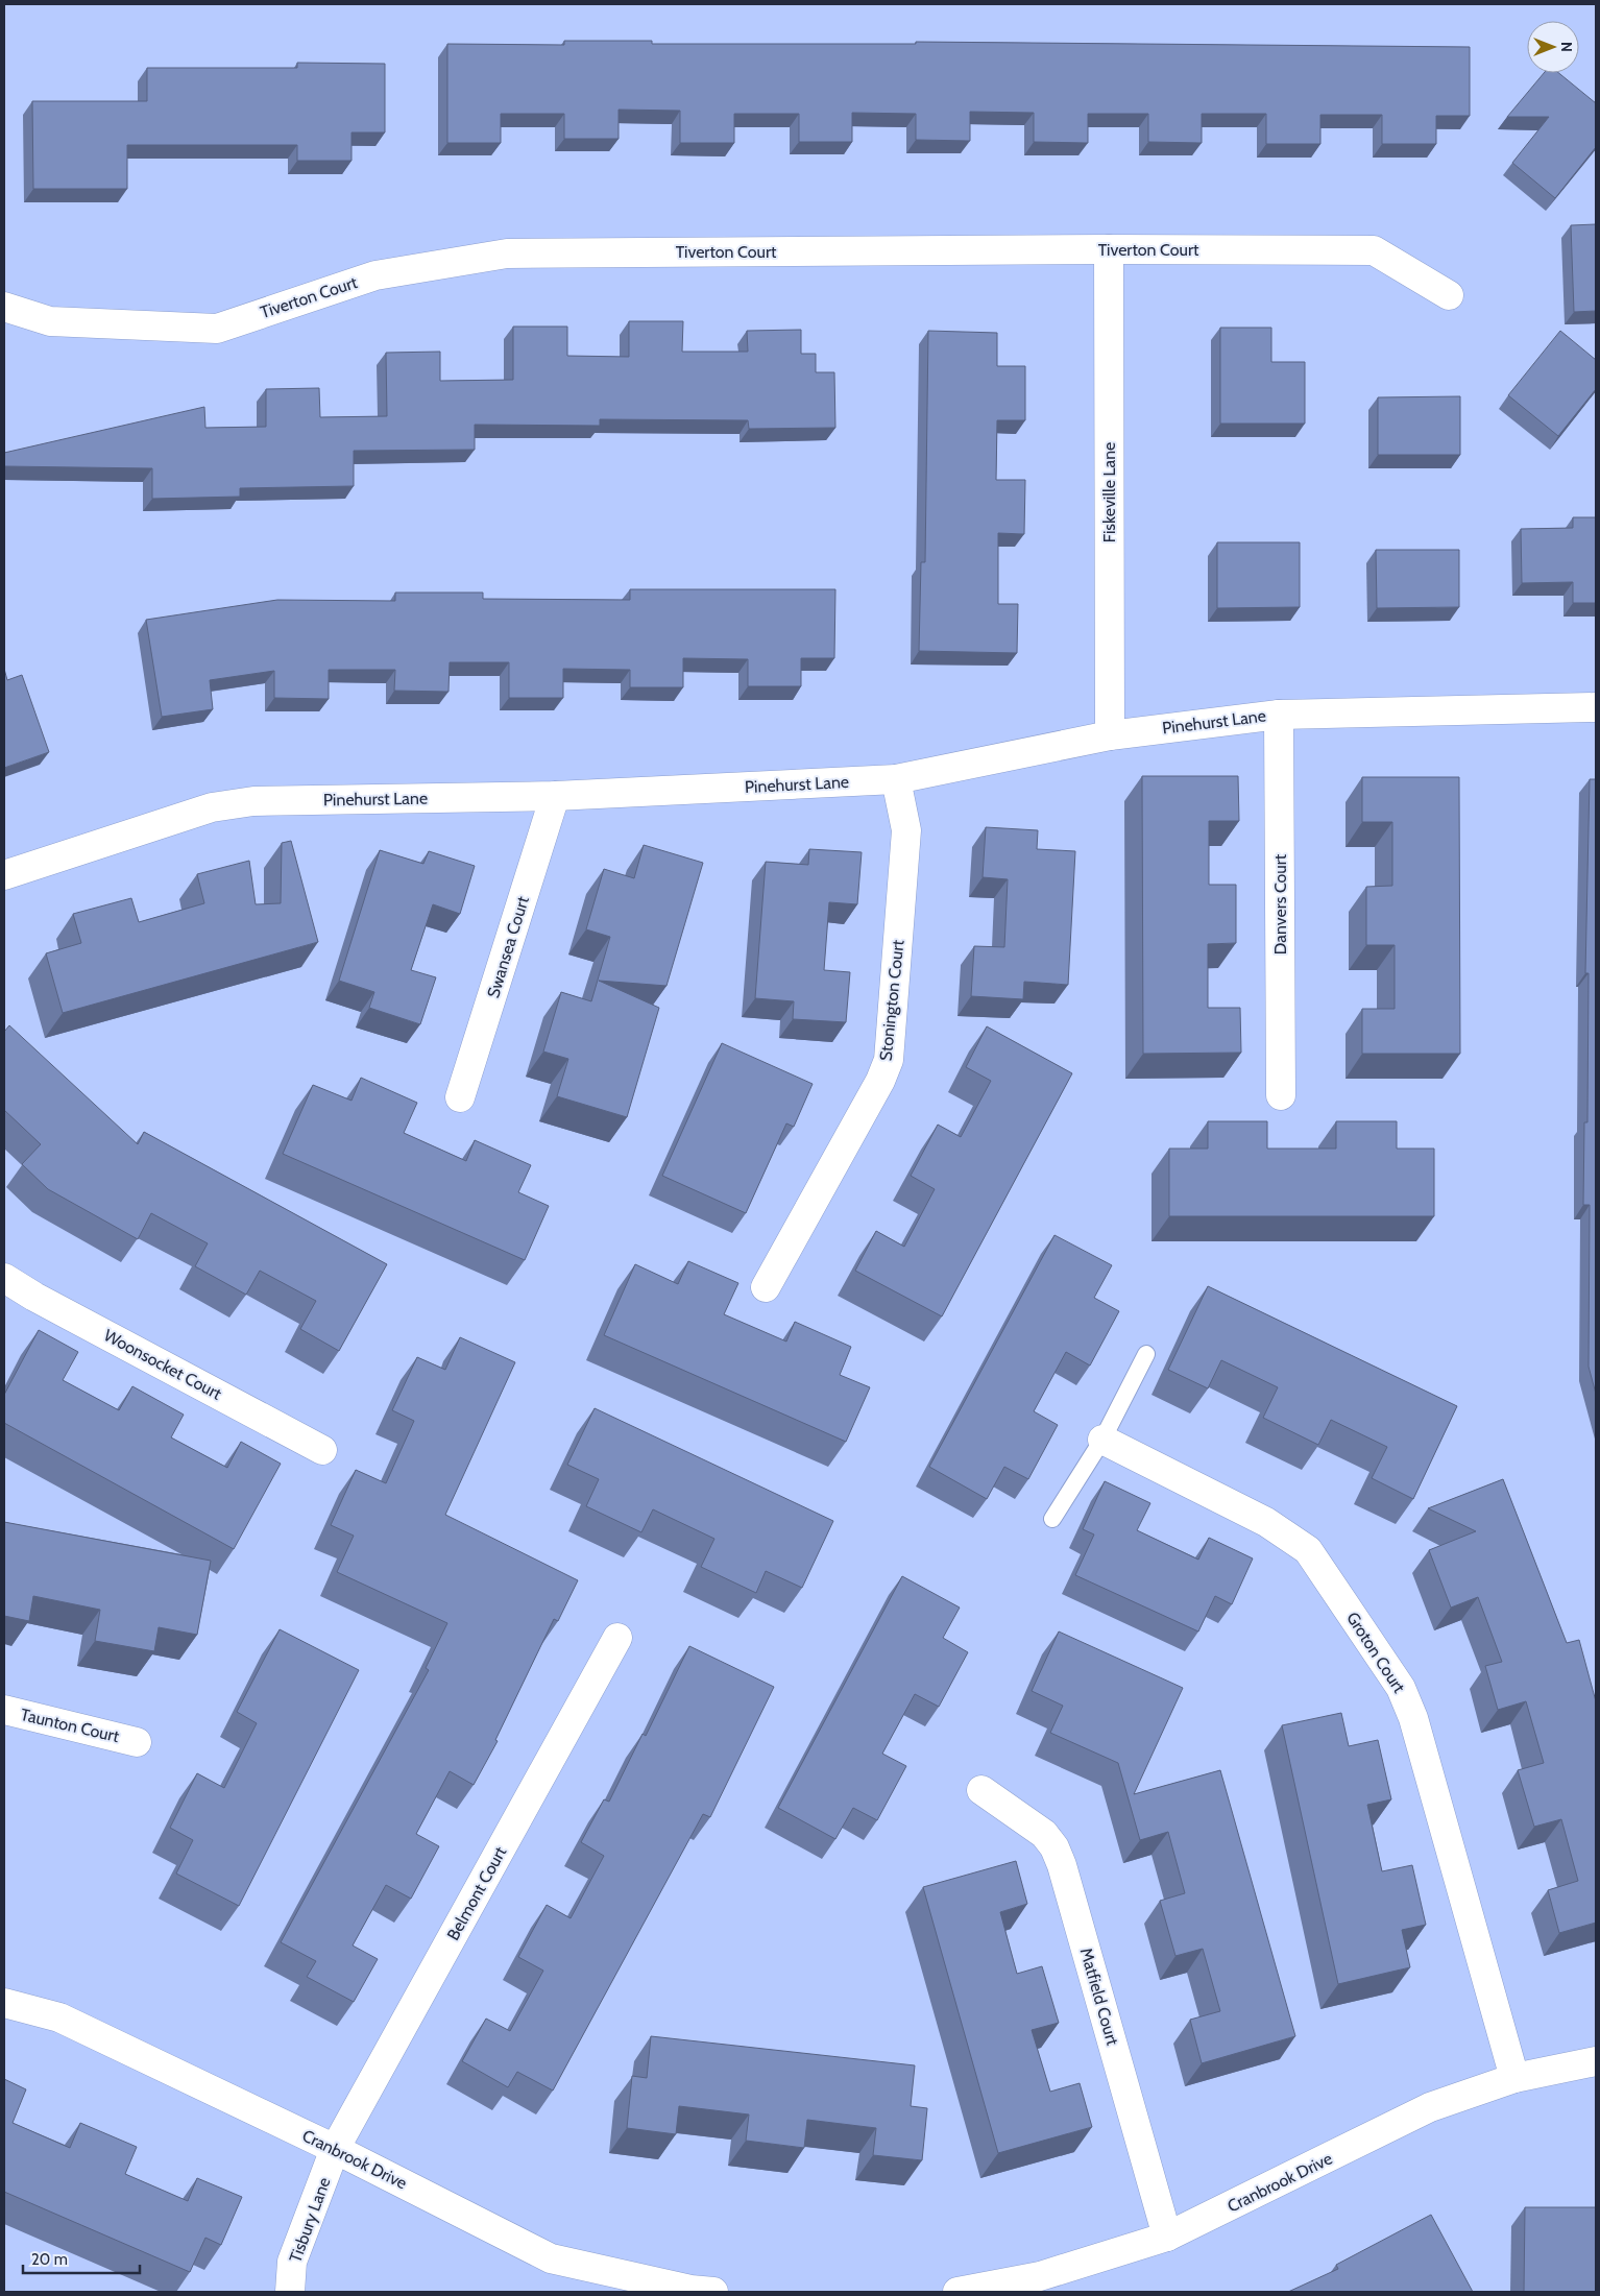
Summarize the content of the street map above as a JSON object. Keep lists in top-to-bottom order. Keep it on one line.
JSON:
{"streets":{"street":["Tiverton Court","Fiskeville Lane","Pinehurst Lane","Danvers Court","Swansea Court","Stonington Court","Woonsocket Court","Groton Court","Taunton Court","Belmont Court","Matfield Court","Cranbrook Drive","Tisbury Lane"]},"crossings":[["Tiverton Court","Fiskeville Lane"],["Fiskeville Lane","Pinehurst Lane"],["Pinehurst Lane","Danvers Court"],["Pinehurst Lane","Swansea Court"],["Pinehurst Lane","Stonington Court"],["Groton Court","Cranbrook Drive"],["Belmont Court","Cranbrook Drive"],["Belmont Court","Tisbury Lane"],["Matfield Court","Cranbrook Drive"],["Cranbrook Drive","Tisbury Lane"]],"scale_bar":"20 m","north":"right"}
